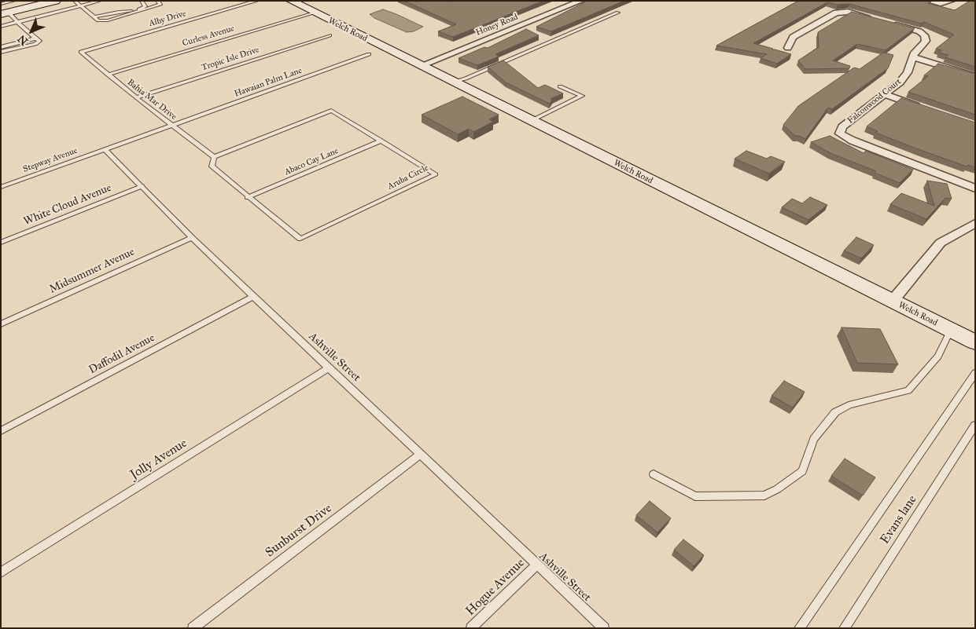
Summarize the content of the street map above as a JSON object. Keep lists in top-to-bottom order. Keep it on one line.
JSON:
{"streets":{"street":["Honey Road","Welch Road","Falconwood Court"],"lane":["Alby Drive","Curless Avenue","Tropic Isle Drive","Hawaian Palm Lane","Bahia Mar Drive","Stepway Avenue","Abaco Cay Lane","Aruba Circle","White Cloud Avenue","Midsummer Avenue","Daffodil Avenue","Ashville Street","Jolly Avenue","Evans lane","Sunburst Drive","Hogue Avenue"]},"crossings":[["Alby Drive","Bahia Mar Drive"],["Honey Road","Welch Road"],["Welch Road","Curless Avenue"],["Curless Avenue","Bahia Mar Drive"],["Tropic Isle Drive","Bahia Mar Drive"],["Hawaian Palm Lane","Bahia Mar Drive"],["Bahia Mar Drive","Aruba Circle"],["Stepway Avenue","Ashville Street"],["Abaco Cay Lane","Aruba Circle"],["White Cloud Avenue","Ashville Street"],["Midsummer Avenue","Ashville Street"],["Daffodil Avenue","Ashville Street"],["Ashville Street","Jolly Avenue"],["Ashville Street","Sunburst Drive"],["Ashville Street","Hogue Avenue"]],"north":"bottom left"}
